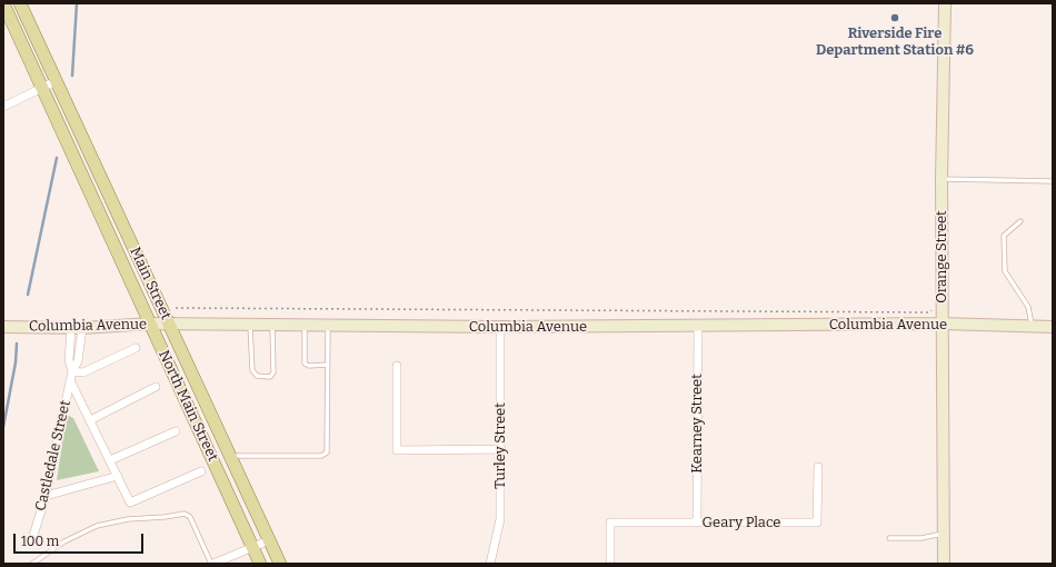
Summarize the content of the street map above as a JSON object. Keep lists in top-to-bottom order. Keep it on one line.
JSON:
{"streets":{"main road":["Orange Street","Main Street","Columbia Avenue","North Main Street"],"street":["Kearney Street","Turley Street","Castledale Street","Geary Place"]},"crossings":[["Orange Street","Columbia Avenue"],["Main Street","Columbia Avenue"],["Columbia Avenue","North Main Street"],["Columbia Avenue","Kearney Street"],["Columbia Avenue","Turley Street"],["Columbia Avenue","Castledale Street"],["Kearney Street","Geary Place"]],"places":["Riverside Fire Department Station #6"],"scale_bar":"100 m"}
